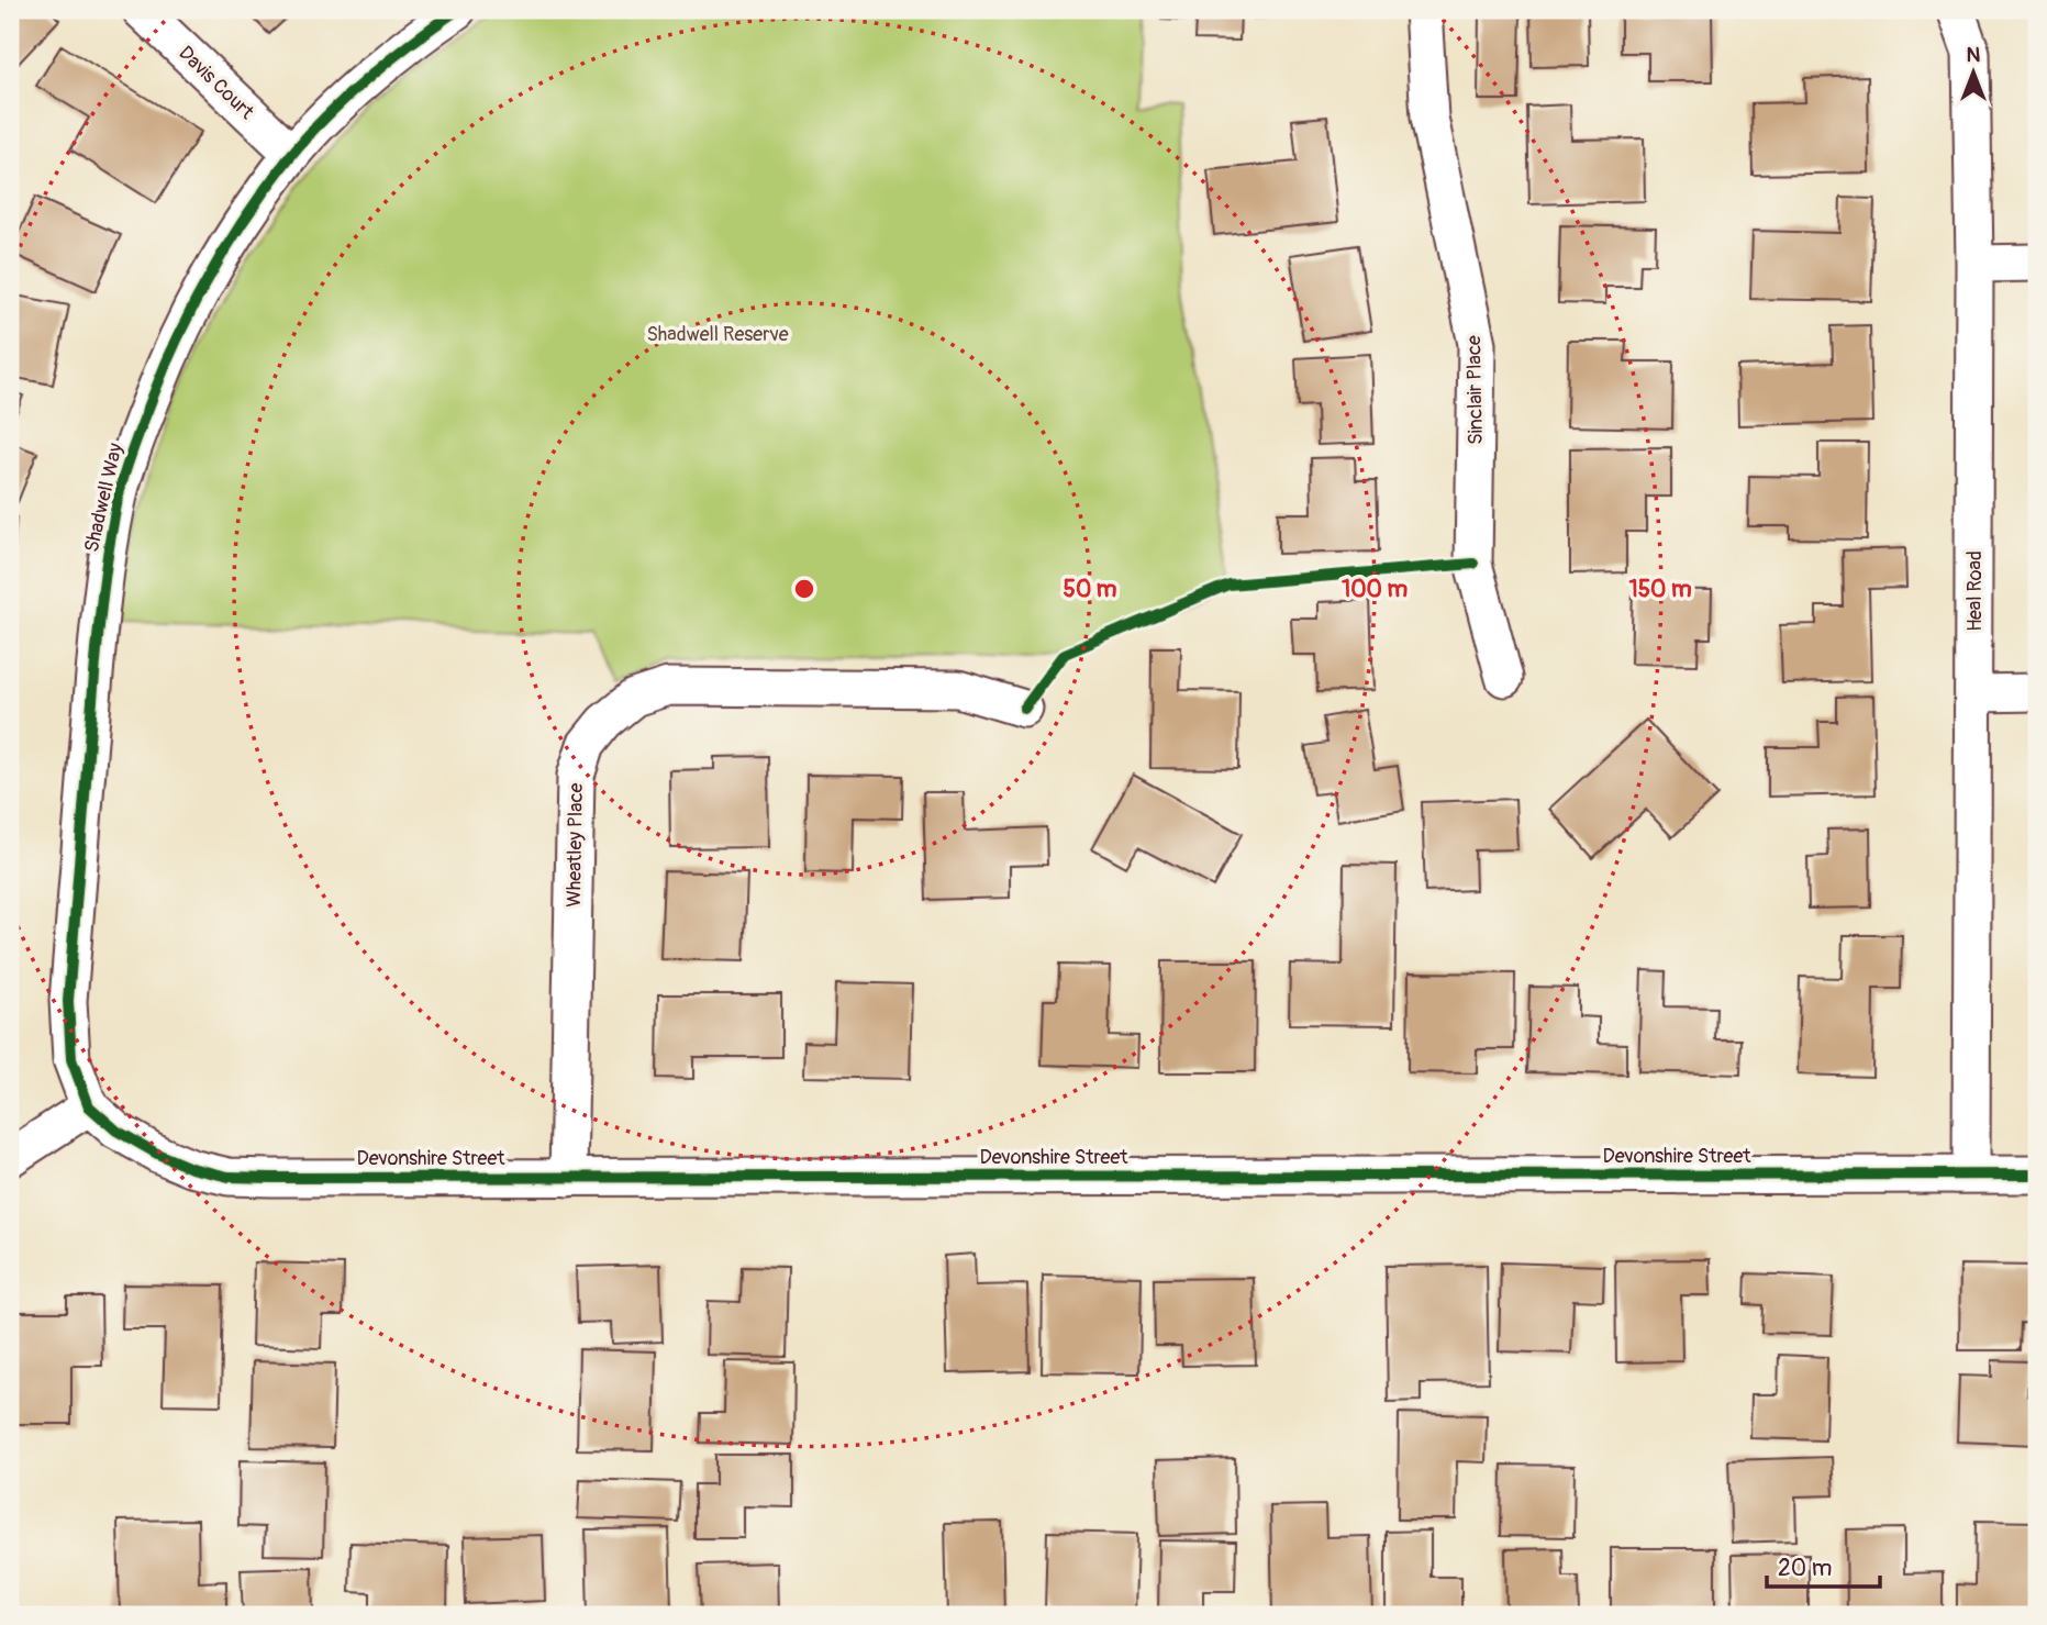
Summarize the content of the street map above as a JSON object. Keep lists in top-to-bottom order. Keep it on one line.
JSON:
{"streets":{"street":["Davis Court","Sinclair Place","Shadwell Way","Heal Road","Wheatley Place","Devonshire Street"]},"crossings":[["Davis Court","Shadwell Way"],["Shadwell Way","Devonshire Street"],["Heal Road","Devonshire Street"],["Wheatley Place","Devonshire Street"]],"parks":["Shadwell Reserve"],"scale_bar":"20 m","north":"top","rings":["50 m","100 m","150 m"]}
